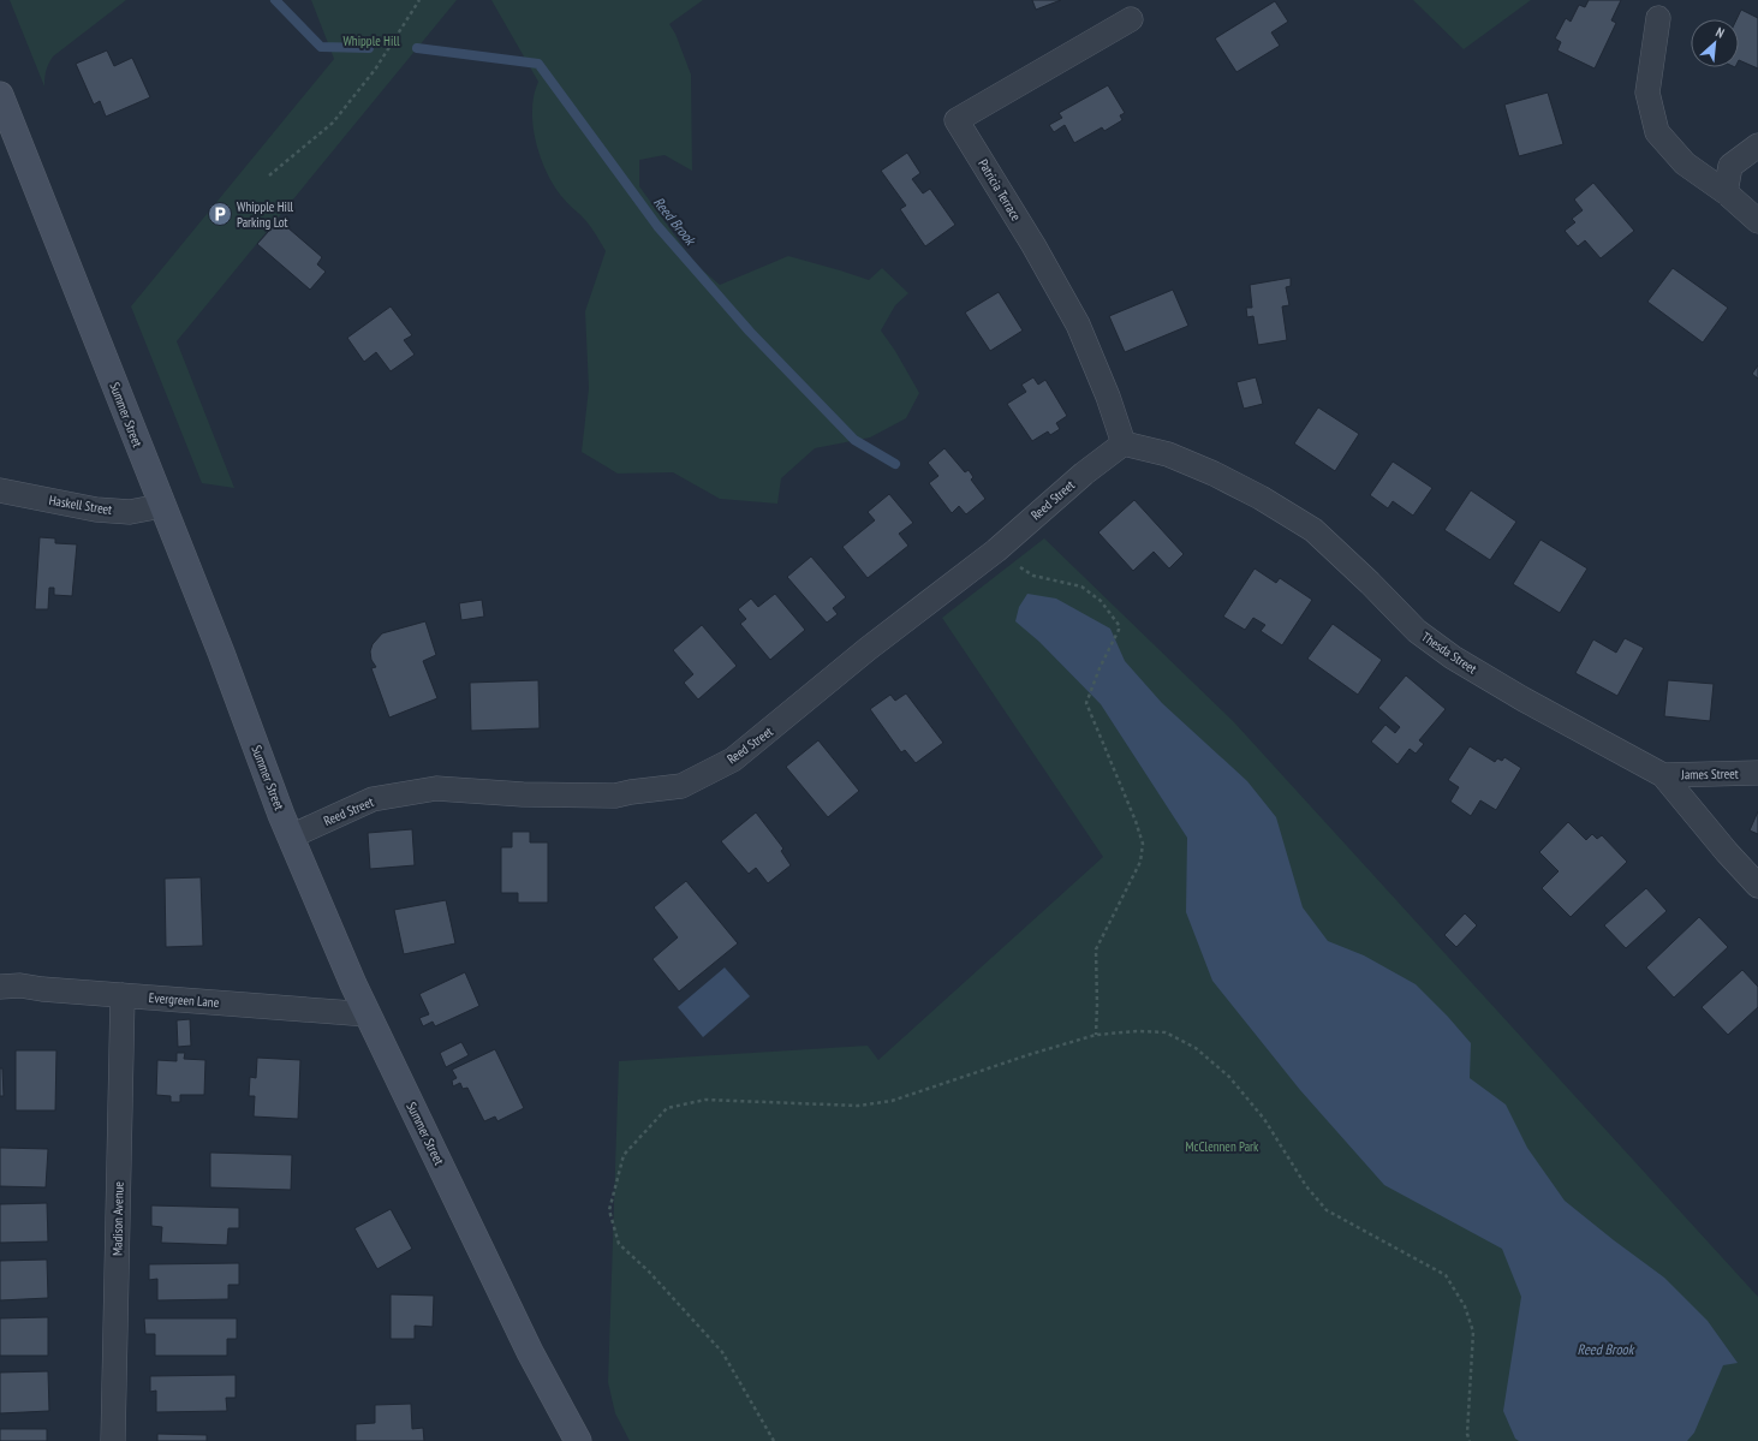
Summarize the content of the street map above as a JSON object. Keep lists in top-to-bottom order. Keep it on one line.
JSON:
{"streets":{"main road":["Summer Street"],"street":["Patricia Terrace","Reed Street","Haskell Street","Thesda Street","James Street","Evergreen Lane","Madison Avenue"]},"crossings":[["Patricia Terrace","Reed Street"],["Patricia Terrace","Thesda Street"],["Summer Street","Reed Street"],["Summer Street","Haskell Street"],["Summer Street","Evergreen Lane"],["Reed Street","Thesda Street"],["Thesda Street","James Street"],["Evergreen Lane","Madison Avenue"]],"water":["Reed Brook"],"parks":["Whipple Hill","McClennen Park"],"places":{"parking":["Whipple Hill Parking Lot"]},"north":"top right"}
